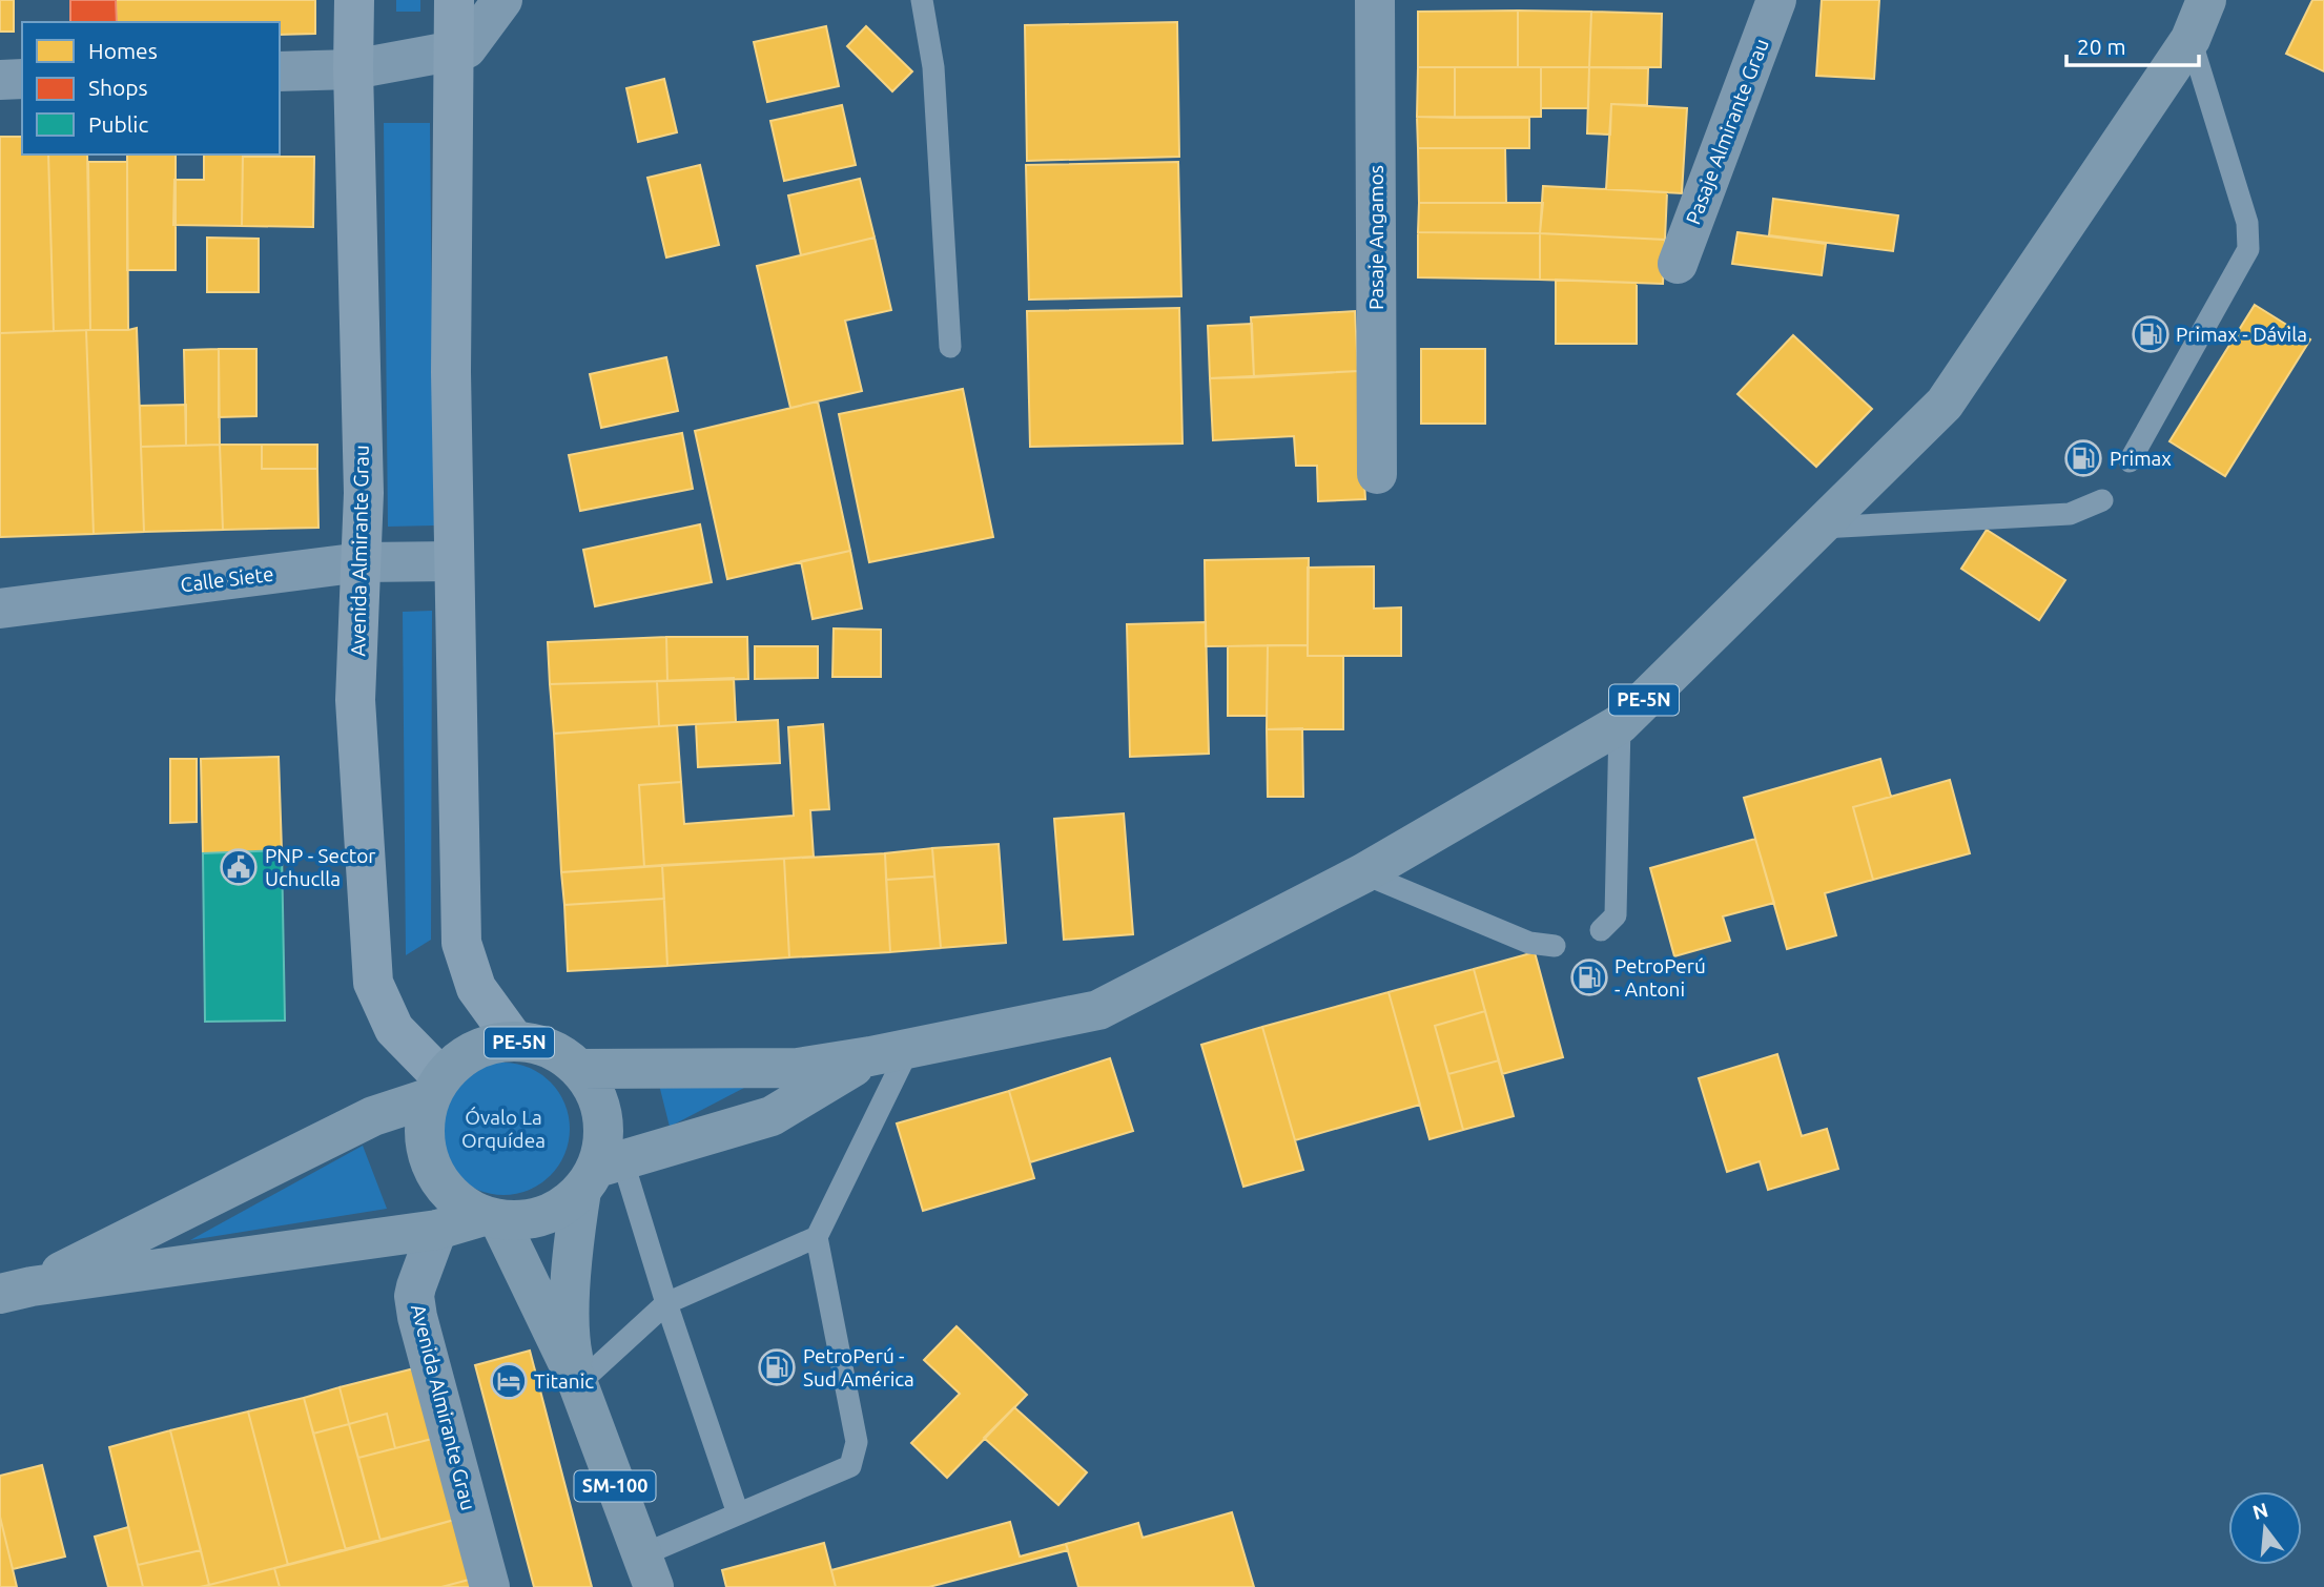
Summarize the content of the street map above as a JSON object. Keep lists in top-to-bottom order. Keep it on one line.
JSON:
{"streets":{"main road":["Avenida Almirante Grau","PE-5N","SM-100"],"street":["Pasaje Almirante Grau","Pasaje Angamos","Calle Siete"]},"crossings":[["Avenida Almirante Grau","Calle Siete"],["Avenida Almirante Grau","PE-5N"],["Avenida Almirante Grau","SM-100"],["PE-5N","SM-100"]],"parks":["Óvalo La Orquídea"],"places":{"fuel station":["Primax - Dávila","Primax","PetroPerú - Antoni","PetroPerú - Sud América"],"public building":["PNP - Sector Uchuclla"],"hotel":["Titanic"]},"legend":["Homes","Shops","Public"],"scale_bar":"20 m","north":"top"}
